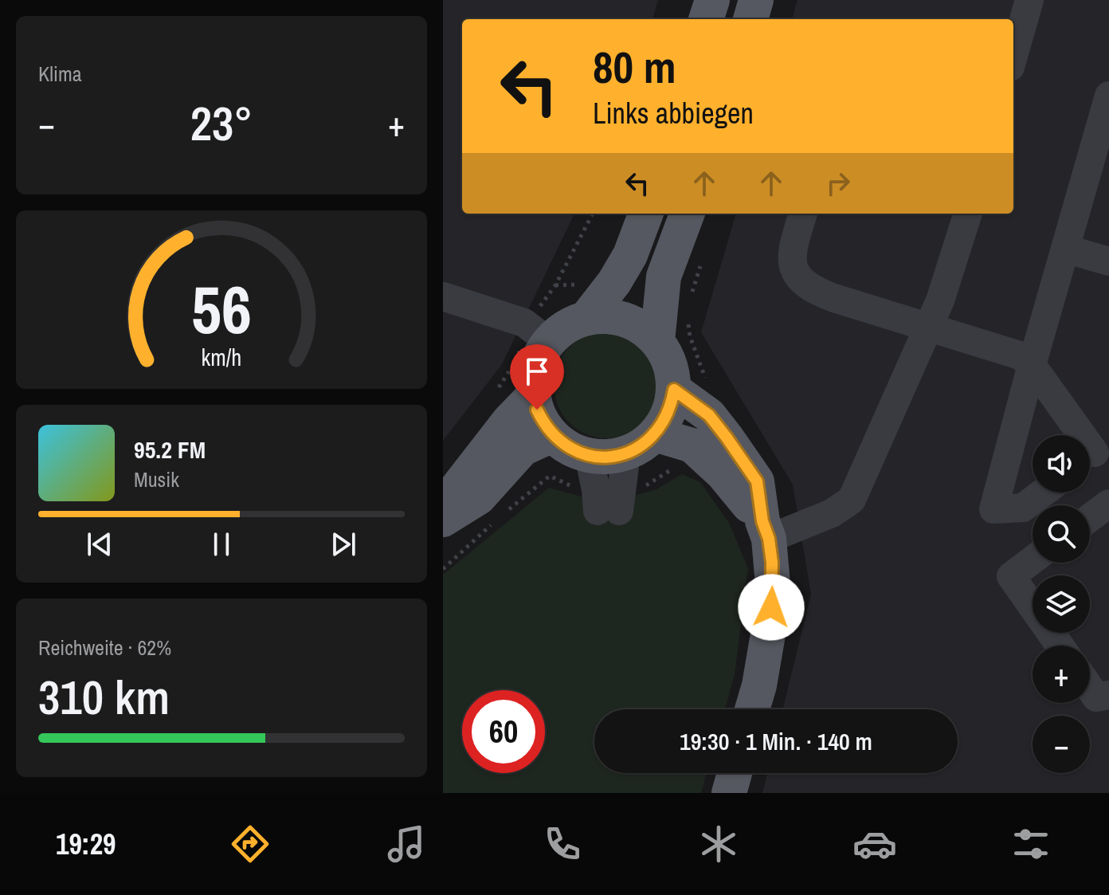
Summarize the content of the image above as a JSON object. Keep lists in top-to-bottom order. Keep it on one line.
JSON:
{"page":{"tile":["Klima",["Reichweite · 62%","310 km"]],"turn":["80 m","Links abbiegen"],"heat":["−","23°","+"],"song":["95.2 FM","Musik"],"map_buttons":["+","−"],"limit":"60","trip":"19:30 · 1 Min. · 140 m","tabs":"19:29","gauge":["56","km/h"]}}
